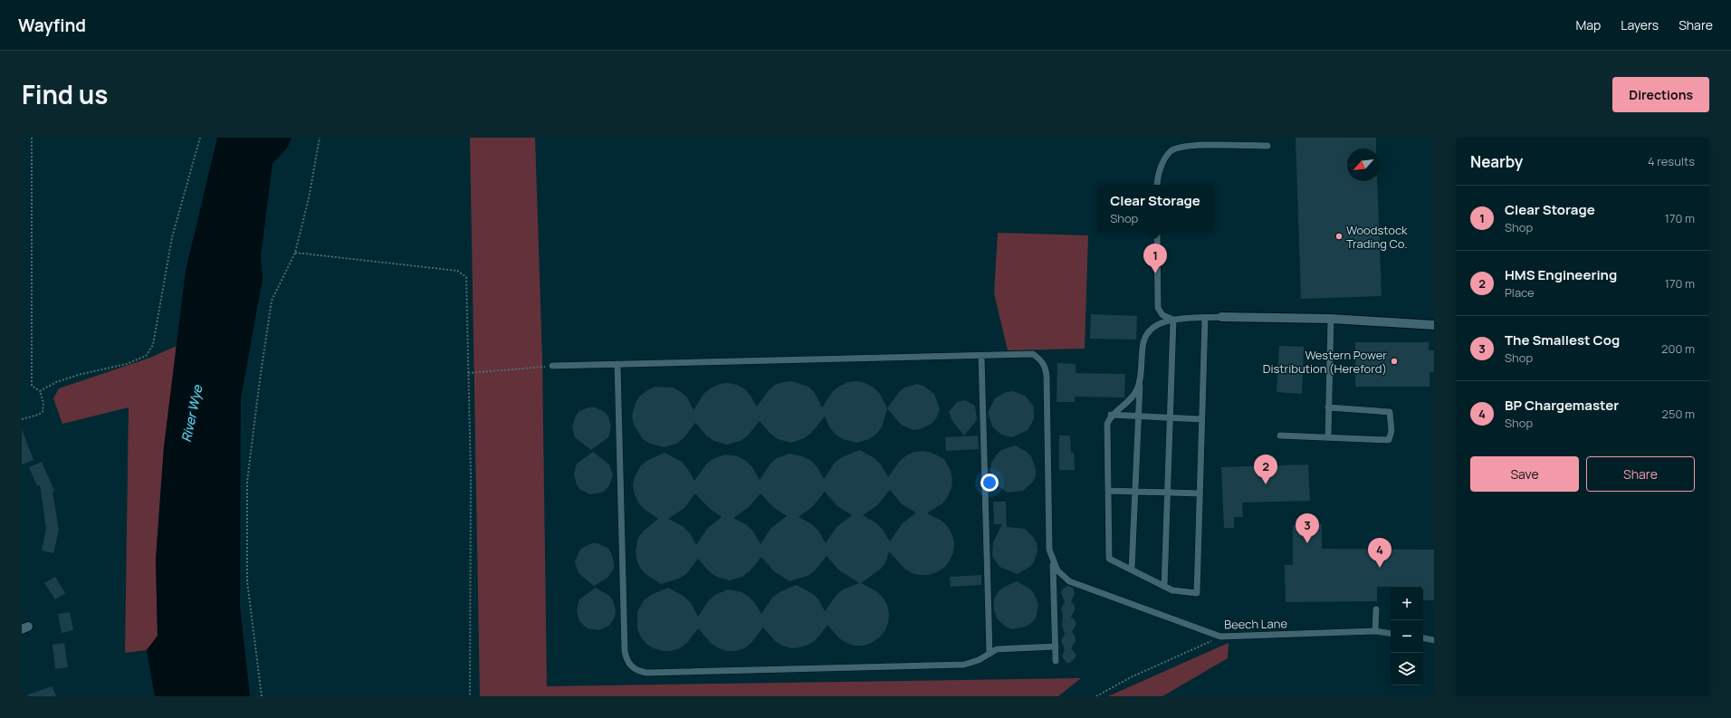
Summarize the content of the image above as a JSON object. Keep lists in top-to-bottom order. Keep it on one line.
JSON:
{"streets":{"lane":["Beech Lane"]},"water":["River Wye"],"places":["Woodstock Trading Co.","Western Power Distribution (Hereford)"],"north":"bottom left","page":{"header":"Wayfind","nav":["Map","Layers","Share"],"title":"Find us","buttons":["Directions",["Save","Share"]],"heading":["Nearby","4 results"],"popup":["Clear Storage","Shop"],"list":[{"mark":"1","name":"Clear Storage","note":"Shop","value":"170 m"},{"mark":"2","name":"HMS Engineering","note":"Place","value":"170 m"},{"mark":"3","name":"The Smallest Cog","note":"Shop","value":"200 m"},{"mark":"4","name":"BP Chargemaster","note":"Shop","value":"250 m"}],"pins":["1","2","3","4"],"map_buttons":["+","−"]}}
